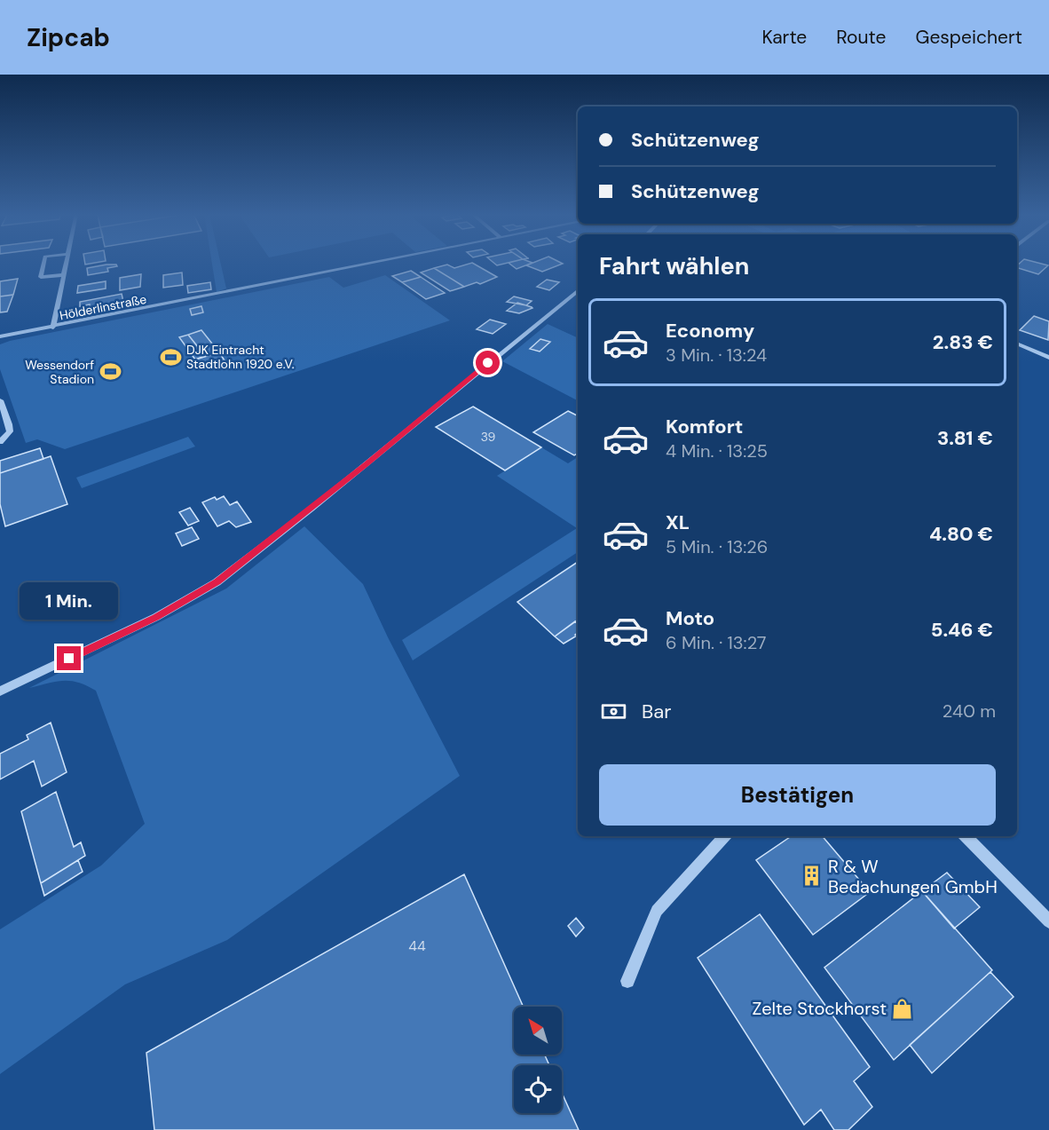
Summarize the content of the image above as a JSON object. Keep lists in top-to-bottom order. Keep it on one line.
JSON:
{"streets":{"street":["Hölderlinstraße"]},"places":{"sports":["DJK Eintracht Stadtlohn 1920 e.V.","Wessendorf Stadion"],"building":["R & W Bedachungen GmbH"],"shop":["Zelte Stockhorst"]},"house_numbers":["39","44"],"north":"top left","page":{"header":"Zipcab","nav":["Karte","Route","Gespeichert"],"banner":["Schützenweg","Schützenweg"],"heading":"Fahrt wählen","list":[{"name":"Economy","note":"3 Min. · 13:24","value":"2.83 €"},{"name":"Komfort","note":"4 Min. · 13:25","value":"3.81 €"},{"name":"XL","note":"5 Min. · 13:26","value":"4.80 €"},{"name":"Moto","note":"6 Min. · 13:27","value":"5.46 €"}],"bubble":"1 Min.","pay":["Bar","240 m"],"buttons":"Bestätigen"}}
